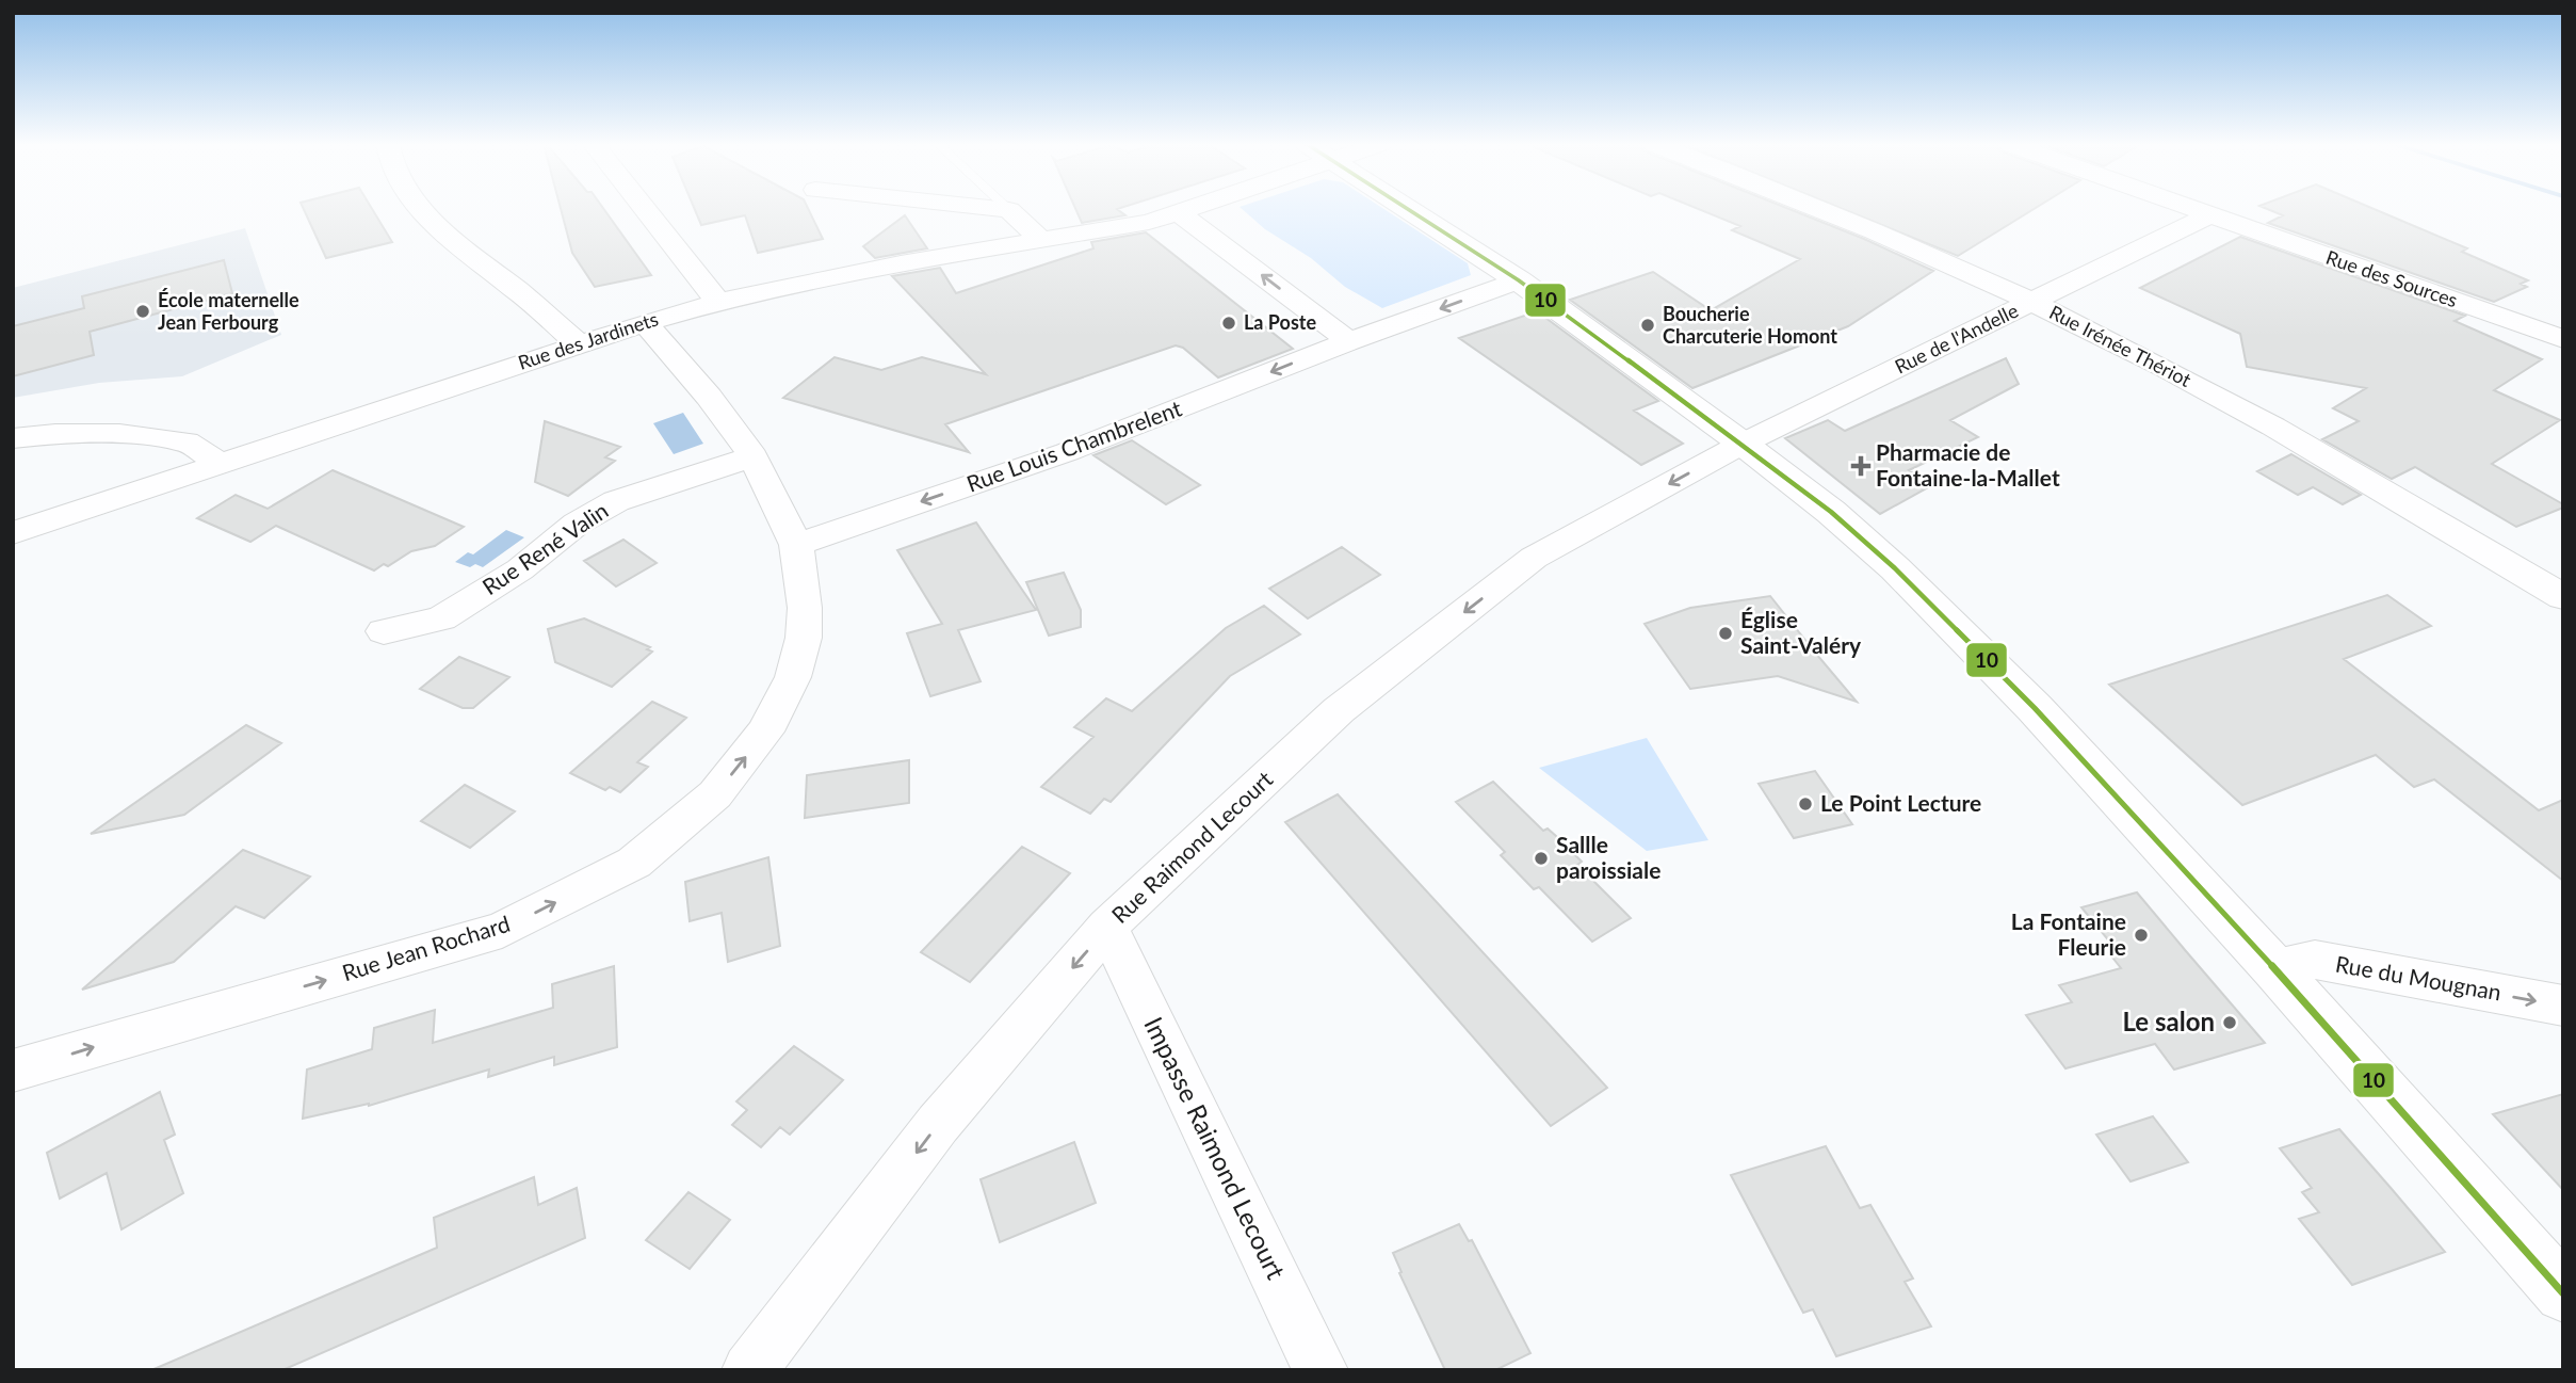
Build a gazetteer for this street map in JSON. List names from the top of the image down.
{
  "streets": {
    "street": [
      "Rue des Sources",
      "Rue de l'Andelle",
      "Rue des Jardinets",
      "Rue Irénée Thériot",
      "Rue Louis Chambrelent",
      "Rue René Valin",
      "Rue Raimond Lecourt",
      "Rue Jean Rochard",
      "Rue du Mougnan",
      "Impasse Raimond Lecourt"
    ]
  },
  "crossings": [
    ["Rue des Sources", "Rue de l'Andelle"],
    ["Rue de l'Andelle", "Rue Irénée Thériot"],
    ["Rue de l'Andelle", "Rue Raimond Lecourt"],
    ["Rue des Jardinets", "Rue Jean Rochard"],
    ["Rue Louis Chambrelent", "Rue Jean Rochard"],
    ["Rue René Valin", "Rue Jean Rochard"],
    ["Rue Raimond Lecourt", "Impasse Raimond Lecourt"]
  ],
  "one_way": [
    "Rue Louis Chambrelent",
    "Rue Raimond Lecourt",
    "Rue Jean Rochard",
    "Rue du Mougnan"
  ],
  "places": {
    "other": [
      "École maternelle Jean Ferbourg",
      "La Poste",
      "Boucherie Charcuterie Homont",
      "Église Saint-Valéry",
      "Le Point Lecture",
      "Sallle paroissiale",
      "La Fontaine Fleurie",
      "Le salon"
    ],
    "health": ["Pharmacie de Fontaine-la-Mallet"]
  },
  "lines": ["transit line 10"]
}
